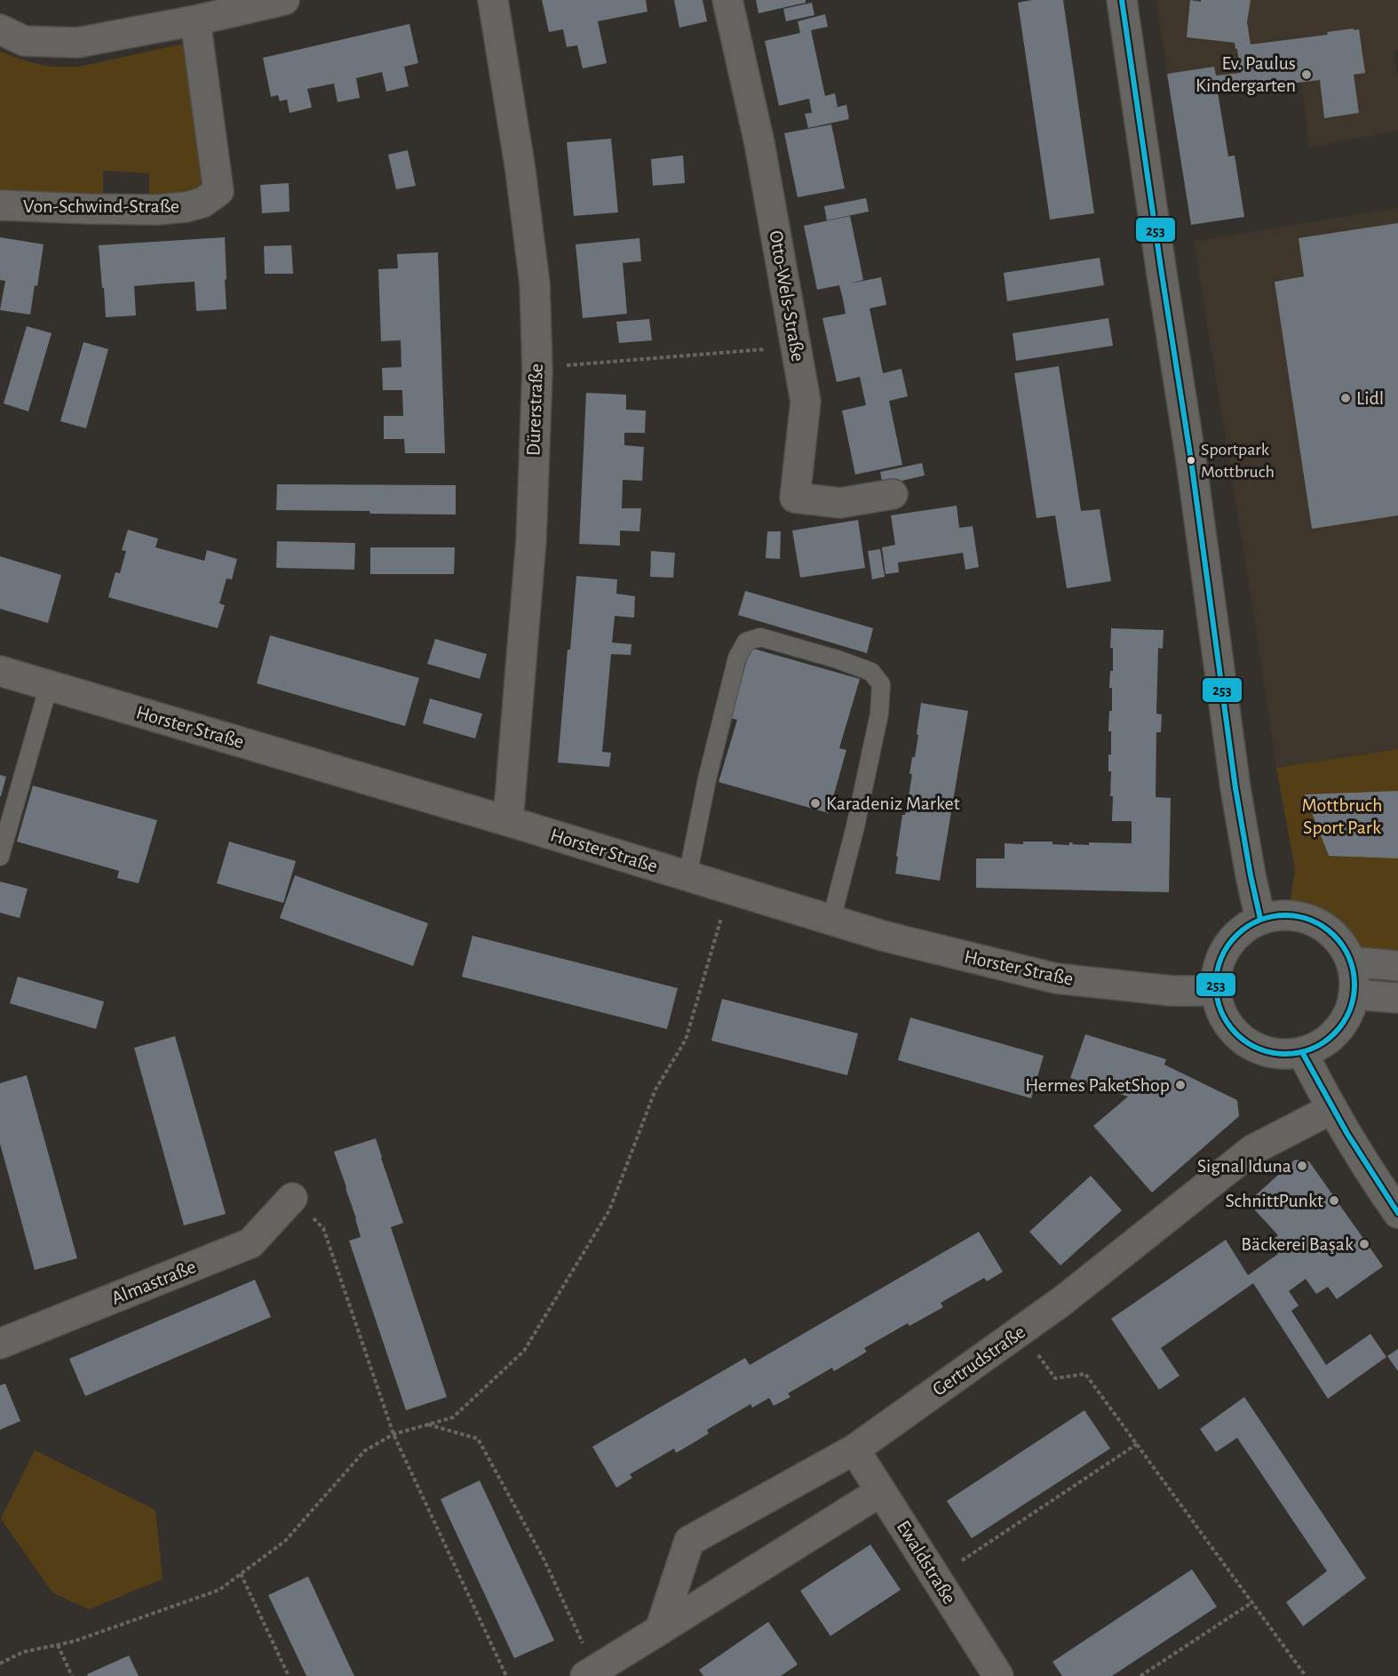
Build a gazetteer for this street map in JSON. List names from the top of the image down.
{
  "streets": {
    "street": [
      "Von-Schwind-Straße",
      "Otto-Wels-Straße",
      "Dürerstraße",
      "Horster Straße",
      "Almastraße",
      "Gertrudstraße",
      "Ewaldstraße"
    ]
  },
  "crossings": [
    ["Dürerstraße", "Horster Straße"],
    ["Gertrudstraße", "Ewaldstraße"]
  ],
  "parks": ["Mottbruch Sport Park"],
  "places": [
    "Ev. Paulus Kindergarten",
    "Lidl",
    "Sportpark Mottbruch",
    "Karadeniz Market",
    "Hermes PaketShop",
    "Signal Iduna",
    "SchnittPunkt",
    "Bäckerei Başak"
  ],
  "lines": ["transit line 253"]
}
